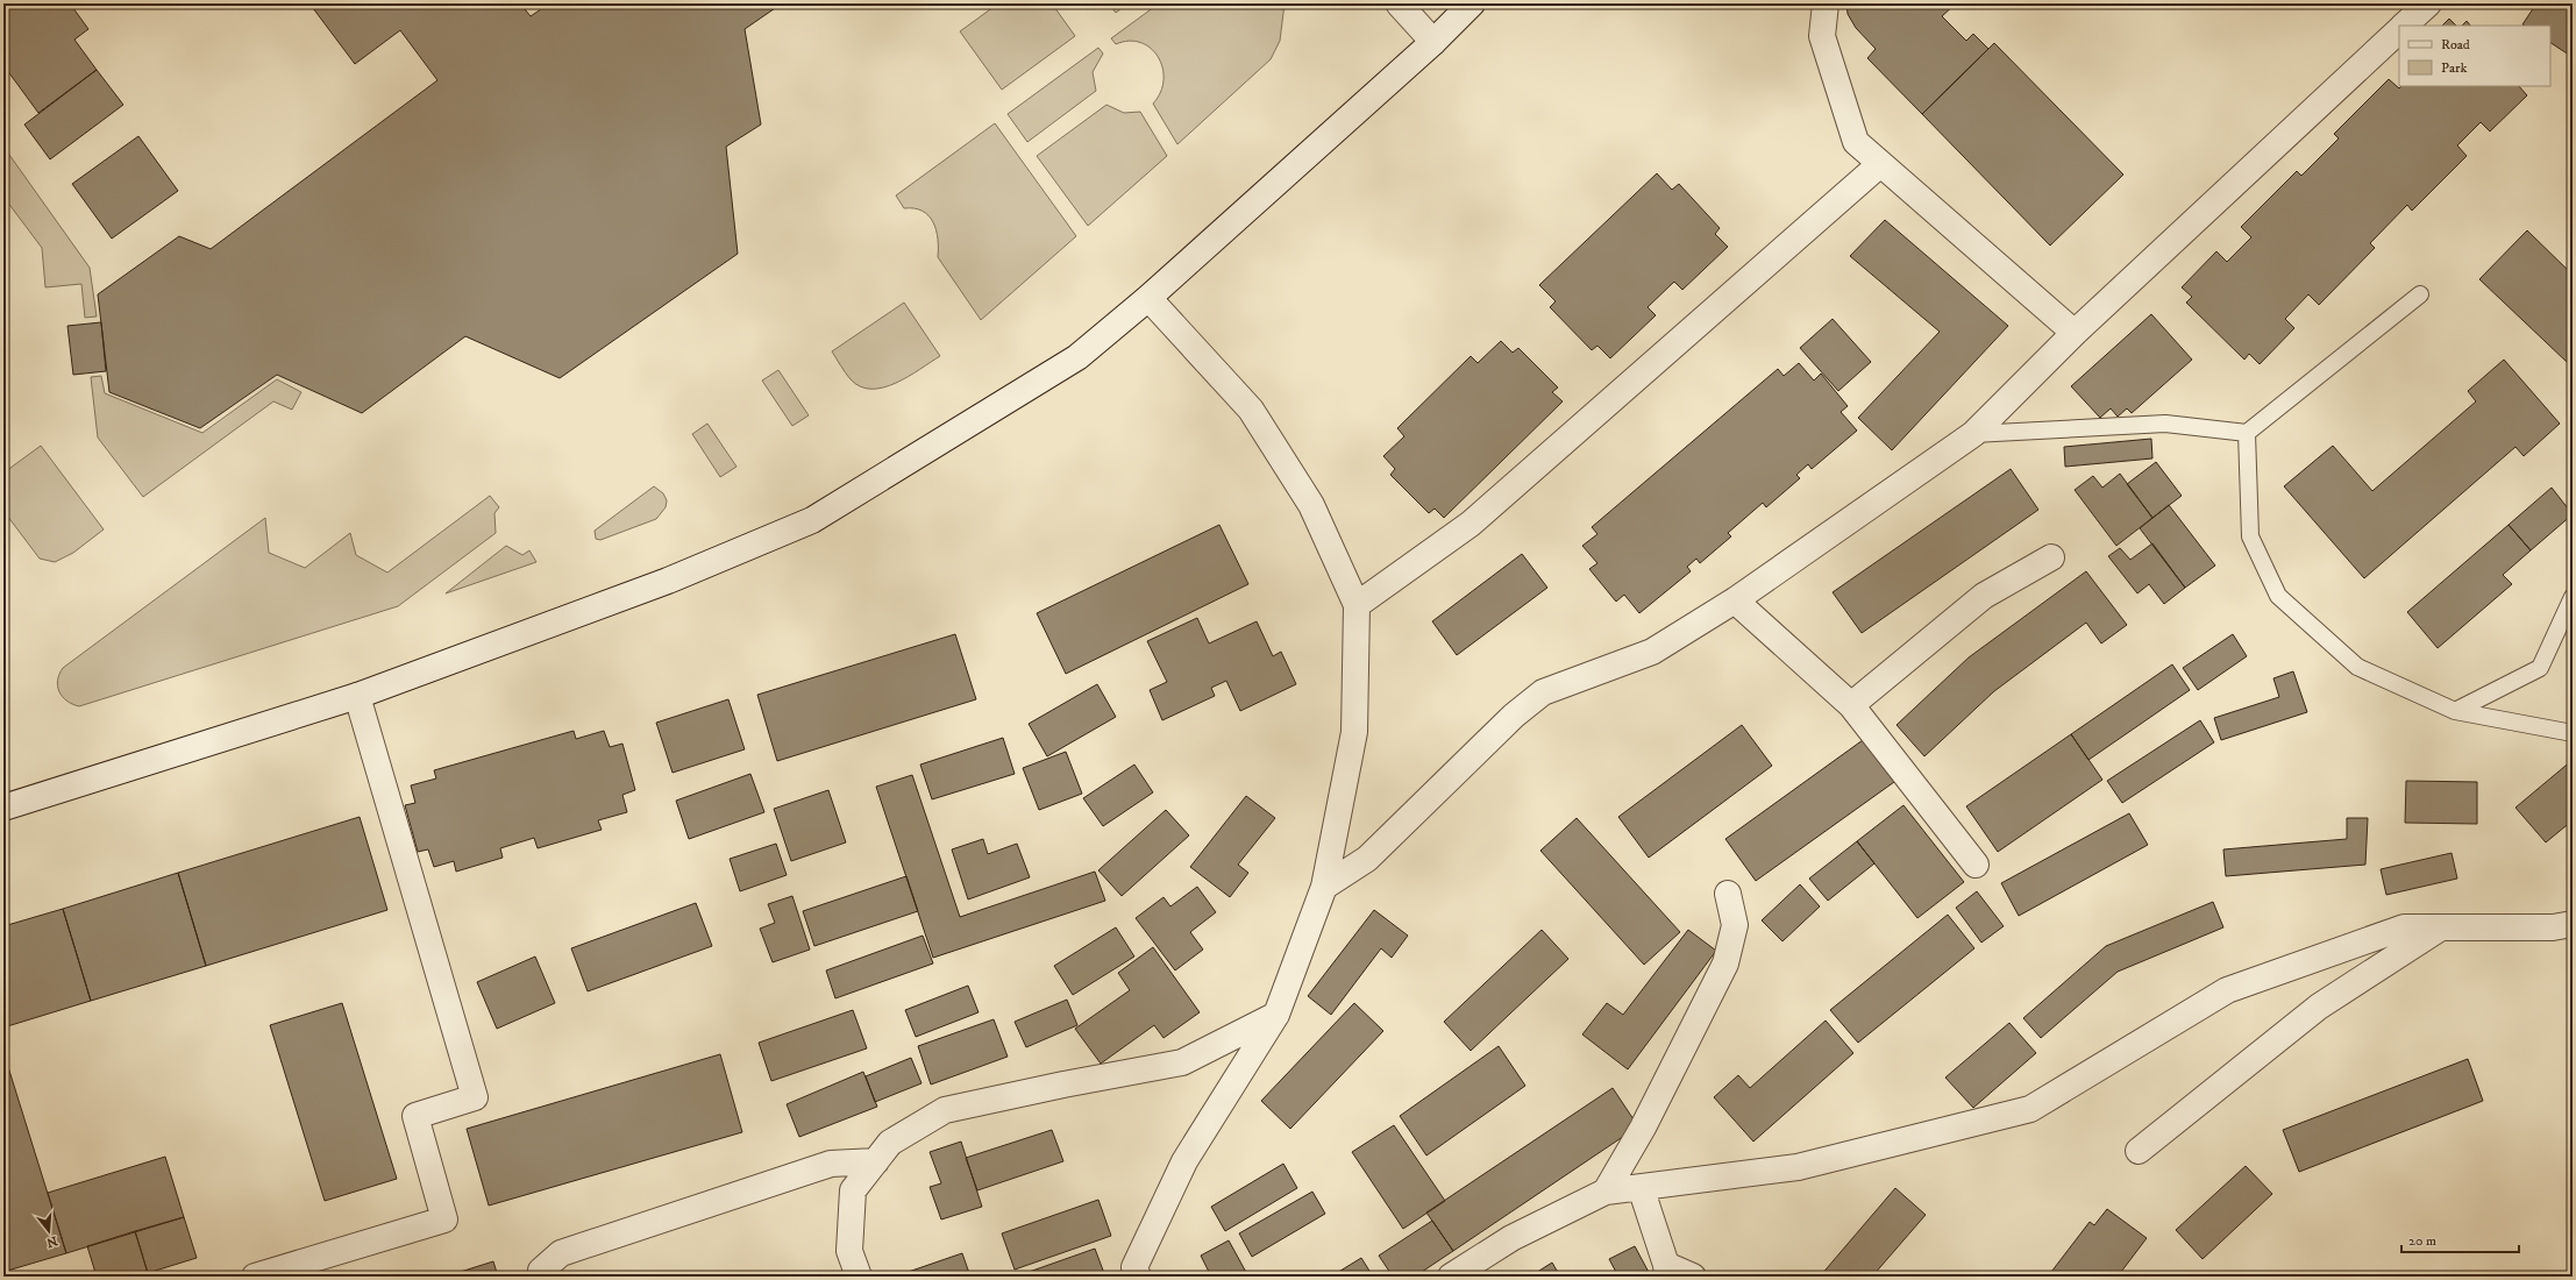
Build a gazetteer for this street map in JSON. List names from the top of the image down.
{
  "legend": ["Road", "Park"],
  "scale_bar": "20 m",
  "north": "bottom"
}
